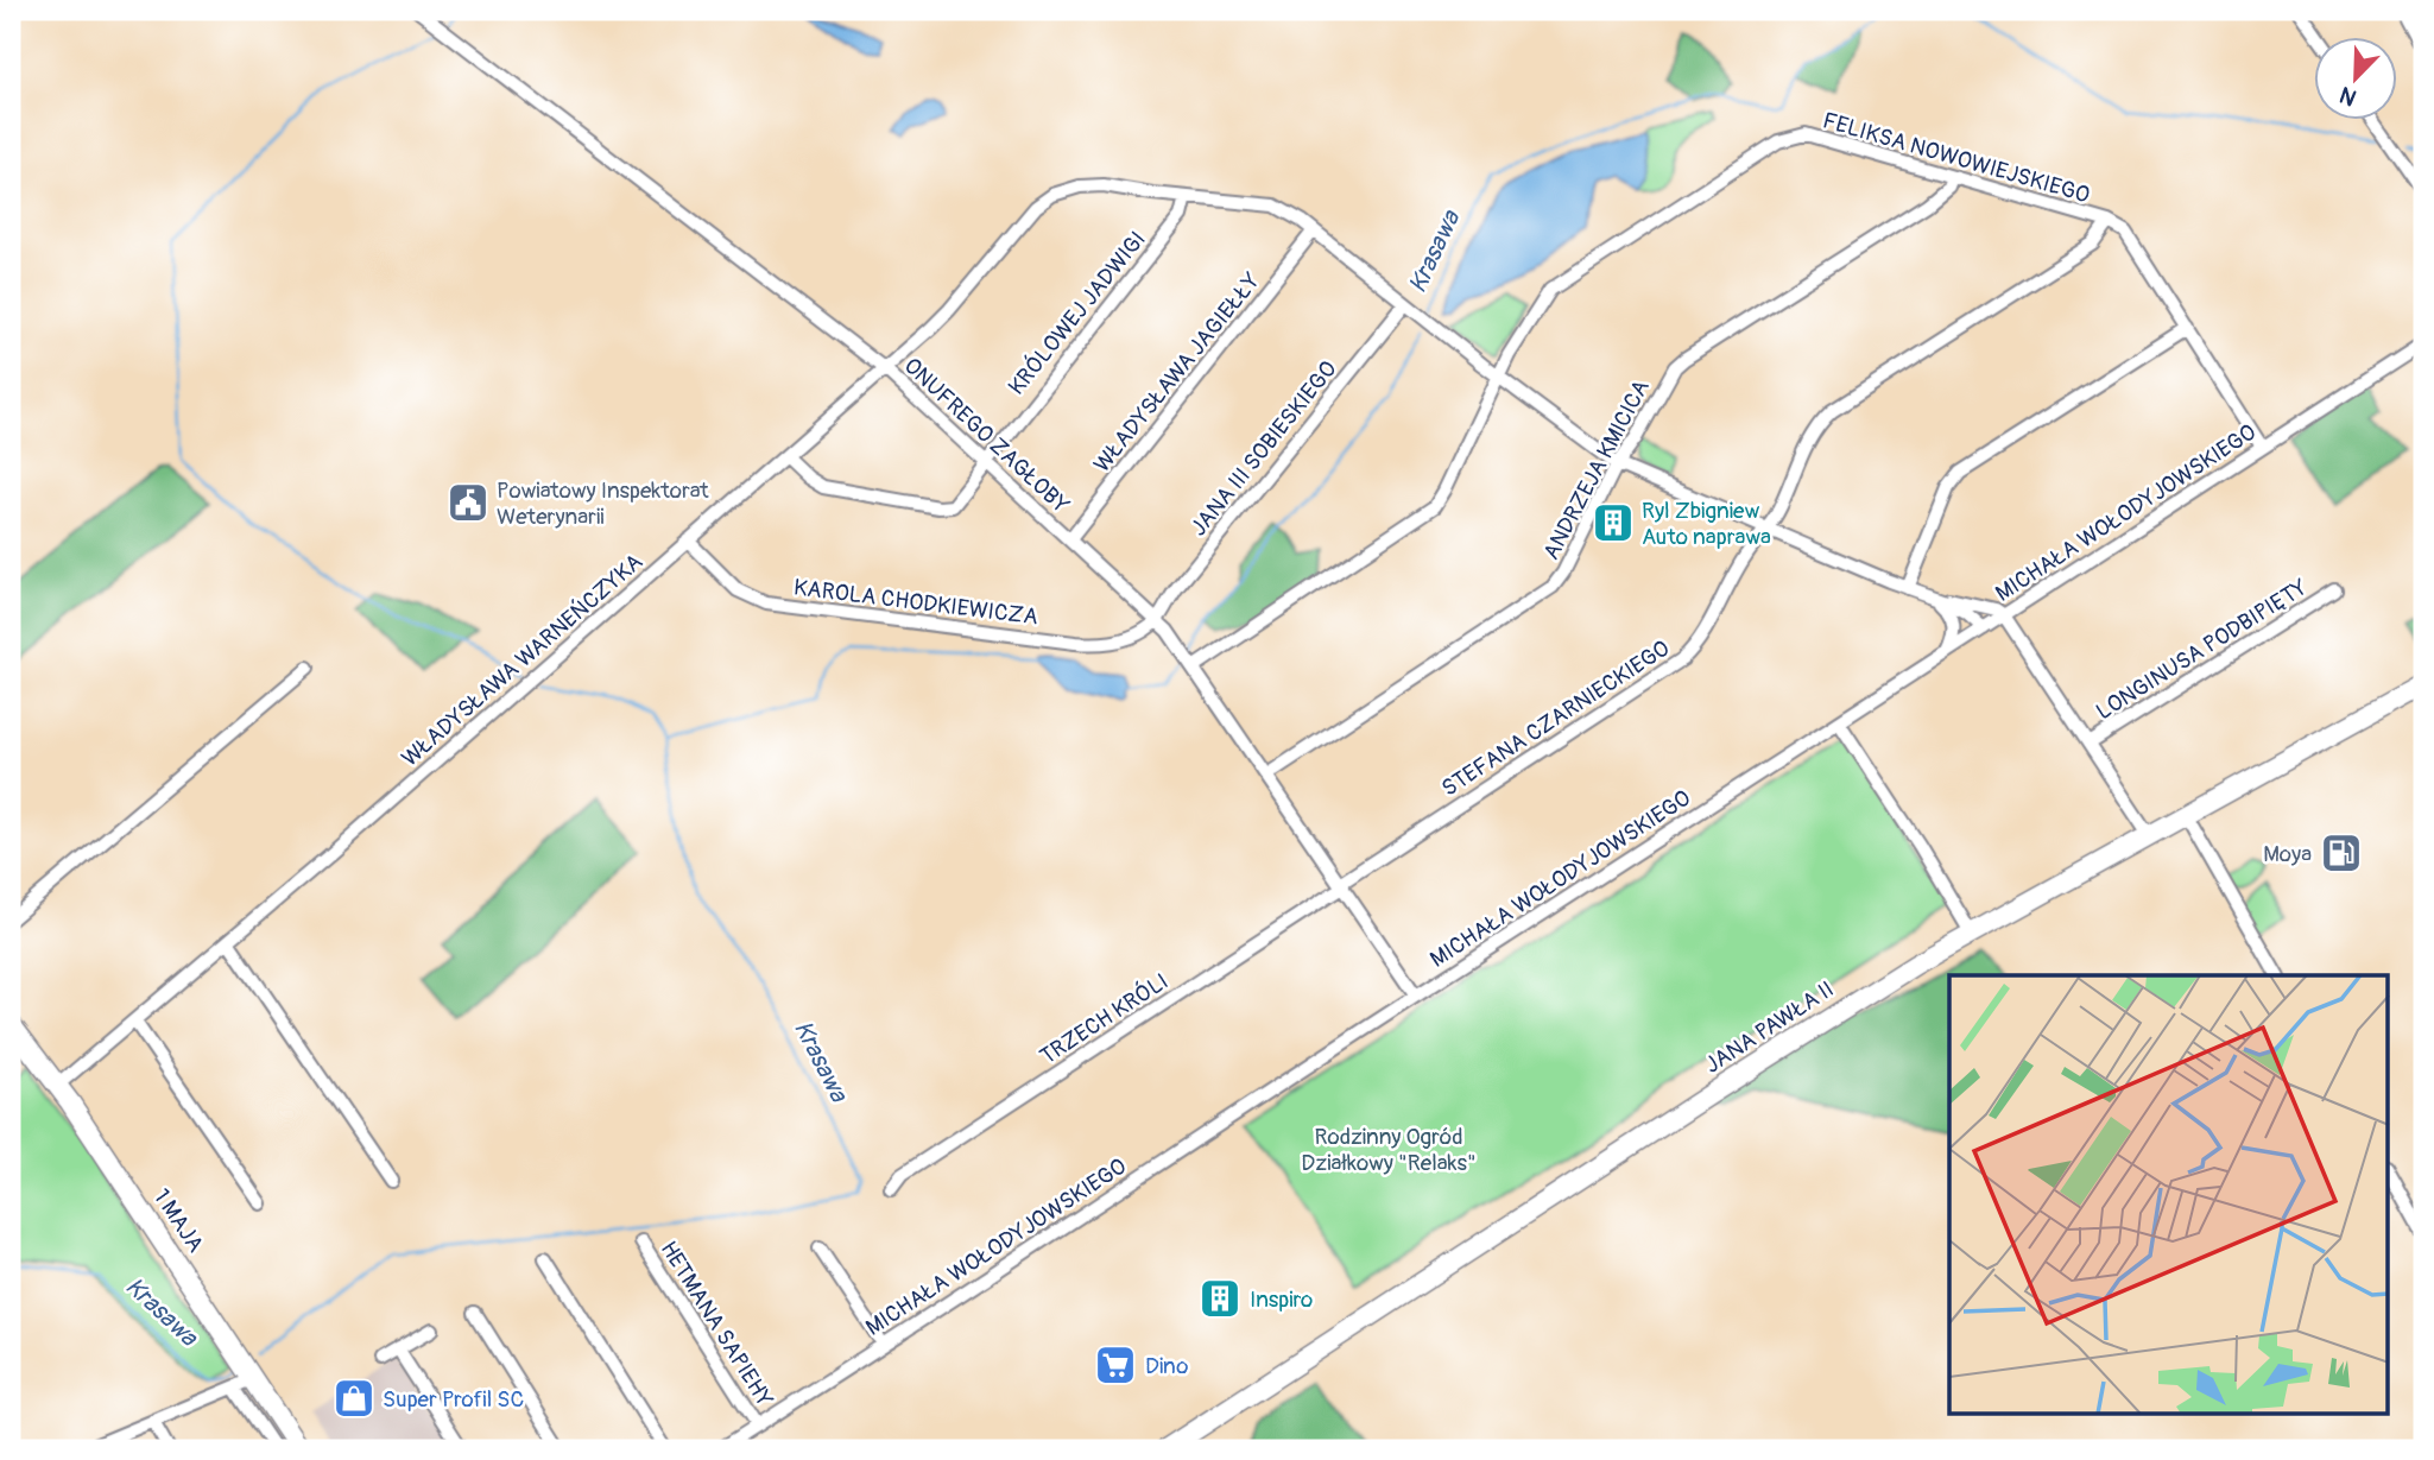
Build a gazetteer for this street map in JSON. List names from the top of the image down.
{
  "streets": {
    "main road": ["JANA PAWŁA II", "1 MAJA"],
    "street": [
      "FELIKSA NOWOWIEJSKIEGO",
      "KRÓLOWEJ JADWIGI",
      "WŁADYSŁAWA JAGIEŁŁY",
      "ONUFREGO ZAGŁOBY",
      "JANA III SOBIESKIEGO",
      "ANDRZEJA KMICICA",
      "MICHAŁA WOŁODYJOWSKIEGO",
      "KAROLA CHODKIEWICZA",
      "LONGINUSA PODBIPIĘTY",
      "WŁADYSŁAWA WARNEŃCZYKA",
      "STEFANA CZARNIECKIEGO",
      "TRZECH KRÓLI",
      "HETMANA SAPIEHY"
    ]
  },
  "crossings": [
    ["FELIKSA NOWOWIEJSKIEGO", "ONUFREGO ZAGŁOBY"],
    ["FELIKSA NOWOWIEJSKIEGO", "ANDRZEJA KMICICA"],
    ["FELIKSA NOWOWIEJSKIEGO", "MICHAŁA WOŁODYJOWSKIEGO"],
    ["FELIKSA NOWOWIEJSKIEGO", "WŁADYSŁAWA WARNEŃCZYKA"],
    ["FELIKSA NOWOWIEJSKIEGO", "STEFANA CZARNIECKIEGO"],
    ["KRÓLOWEJ JADWIGI", "ONUFREGO ZAGŁOBY"],
    ["KRÓLOWEJ JADWIGI", "WŁADYSŁAWA WARNEŃCZYKA"],
    ["WŁADYSŁAWA JAGIEŁŁY", "ONUFREGO ZAGŁOBY"],
    ["WŁADYSŁAWA JAGIEŁŁY", "WŁADYSŁAWA WARNEŃCZYKA"],
    ["ONUFREGO ZAGŁOBY", "JANA III SOBIESKIEGO"],
    ["ONUFREGO ZAGŁOBY", "ANDRZEJA KMICICA"],
    ["ONUFREGO ZAGŁOBY", "MICHAŁA WOŁODYJOWSKIEGO"],
    ["ONUFREGO ZAGŁOBY", "KAROLA CHODKIEWICZA"],
    ["ONUFREGO ZAGŁOBY", "WŁADYSŁAWA WARNEŃCZYKA"],
    ["ONUFREGO ZAGŁOBY", "STEFANA CZARNIECKIEGO"],
    ["ONUFREGO ZAGŁOBY", "TRZECH KRÓLI"],
    ["JANA III SOBIESKIEGO", "KAROLA CHODKIEWICZA"],
    ["JANA III SOBIESKIEGO", "WŁADYSŁAWA WARNEŃCZYKA"],
    ["ANDRZEJA KMICICA", "WŁADYSŁAWA WARNEŃCZYKA"],
    ["MICHAŁA WOŁODYJOWSKIEGO", "HETMANA SAPIEHY"],
    ["KAROLA CHODKIEWICZA", "WŁADYSŁAWA WARNEŃCZYKA"],
    ["WŁADYSŁAWA WARNEŃCZYKA", "STEFANA CZARNIECKIEGO"],
    ["WŁADYSŁAWA WARNEŃCZYKA", "1 MAJA"],
    ["STEFANA CZARNIECKIEGO", "TRZECH KRÓLI"]
  ],
  "water": ["Krasawa"],
  "parks": ["Rodzinny Ogród Działkowy \"Relaks\""],
  "places": {
    "public building": ["Powiatowy Inspektorat Weterynarii"],
    "building": ["Ryl Zbigniew Auto naprawa", "Inspiro"],
    "fuel station": ["Moya"],
    "supermarket": ["Dino"],
    "shop": ["Super Profil SC"]
  },
  "north": "bottom left"
}
